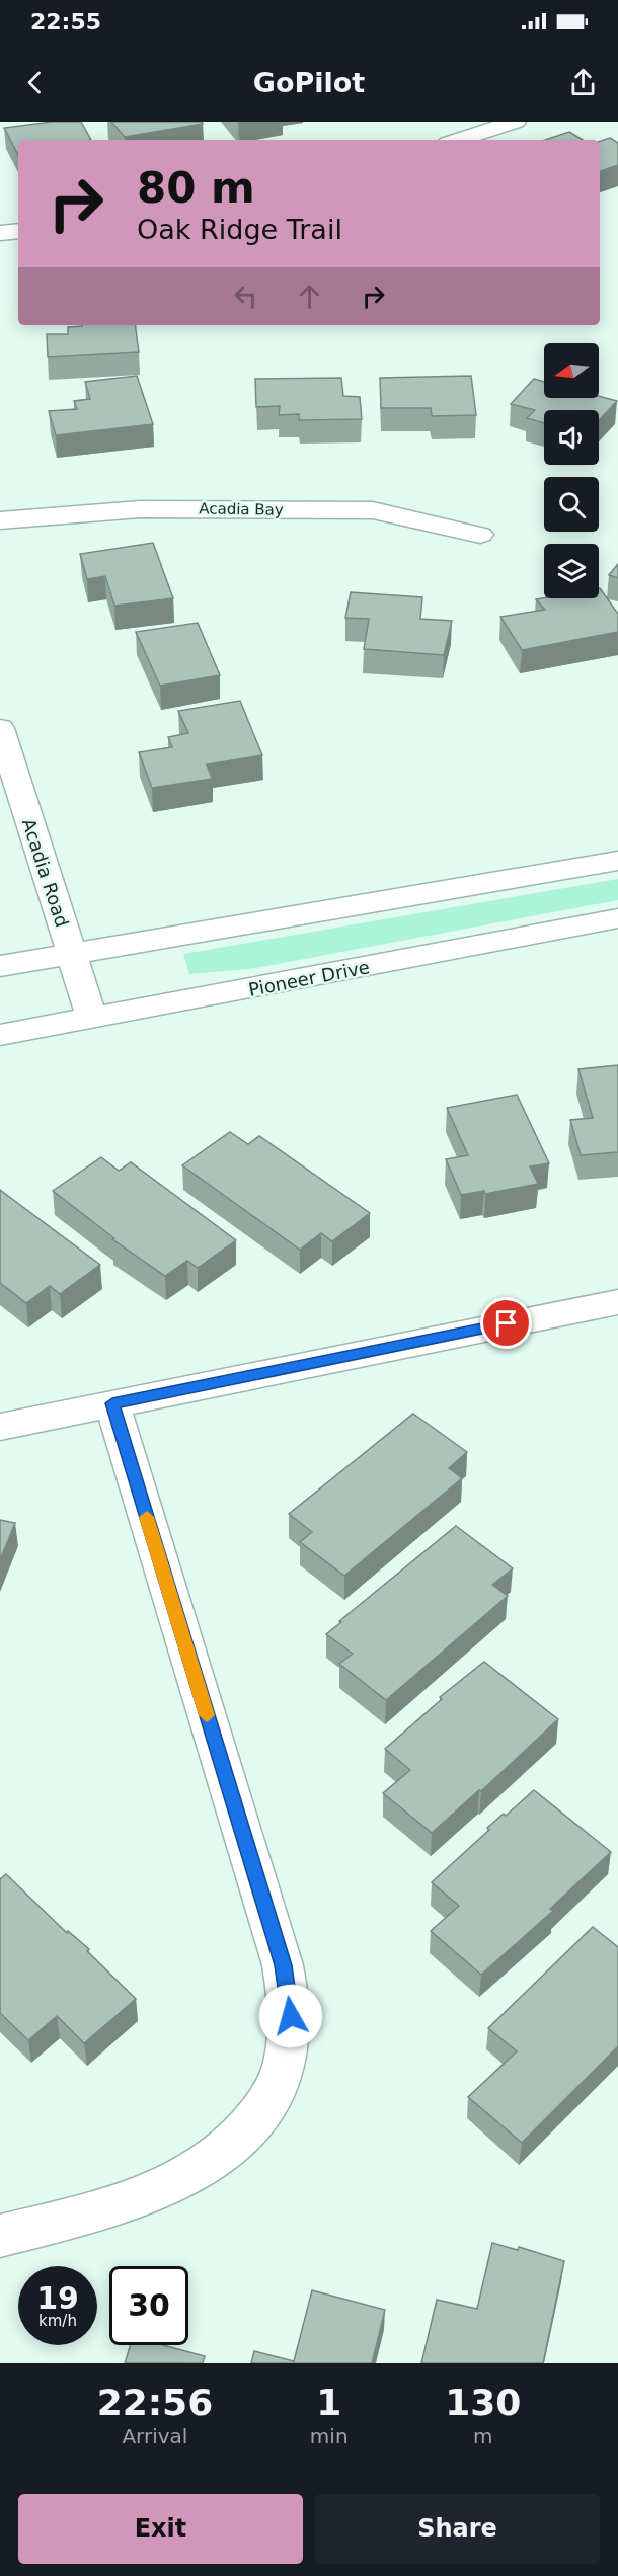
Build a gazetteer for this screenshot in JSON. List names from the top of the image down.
{
  "streets": {
    "street": ["Acadia Bay", "Acadia Road", "Pioneer Drive"]
  },
  "crossings": [
    ["Acadia Road", "Pioneer Drive"]
  ],
  "north": "left",
  "page": {
    "status": "22:55",
    "header": "GoPilot",
    "turn": ["80 m", "Oak Ridge Trail"],
    "speed": "19 km/h",
    "limit": "30",
    "eta": [
      "22:56",
      "Arrival",
      "1",
      "min",
      "130",
      "m"
    ],
    "buttons": ["Exit", "Share"]
  }
}
